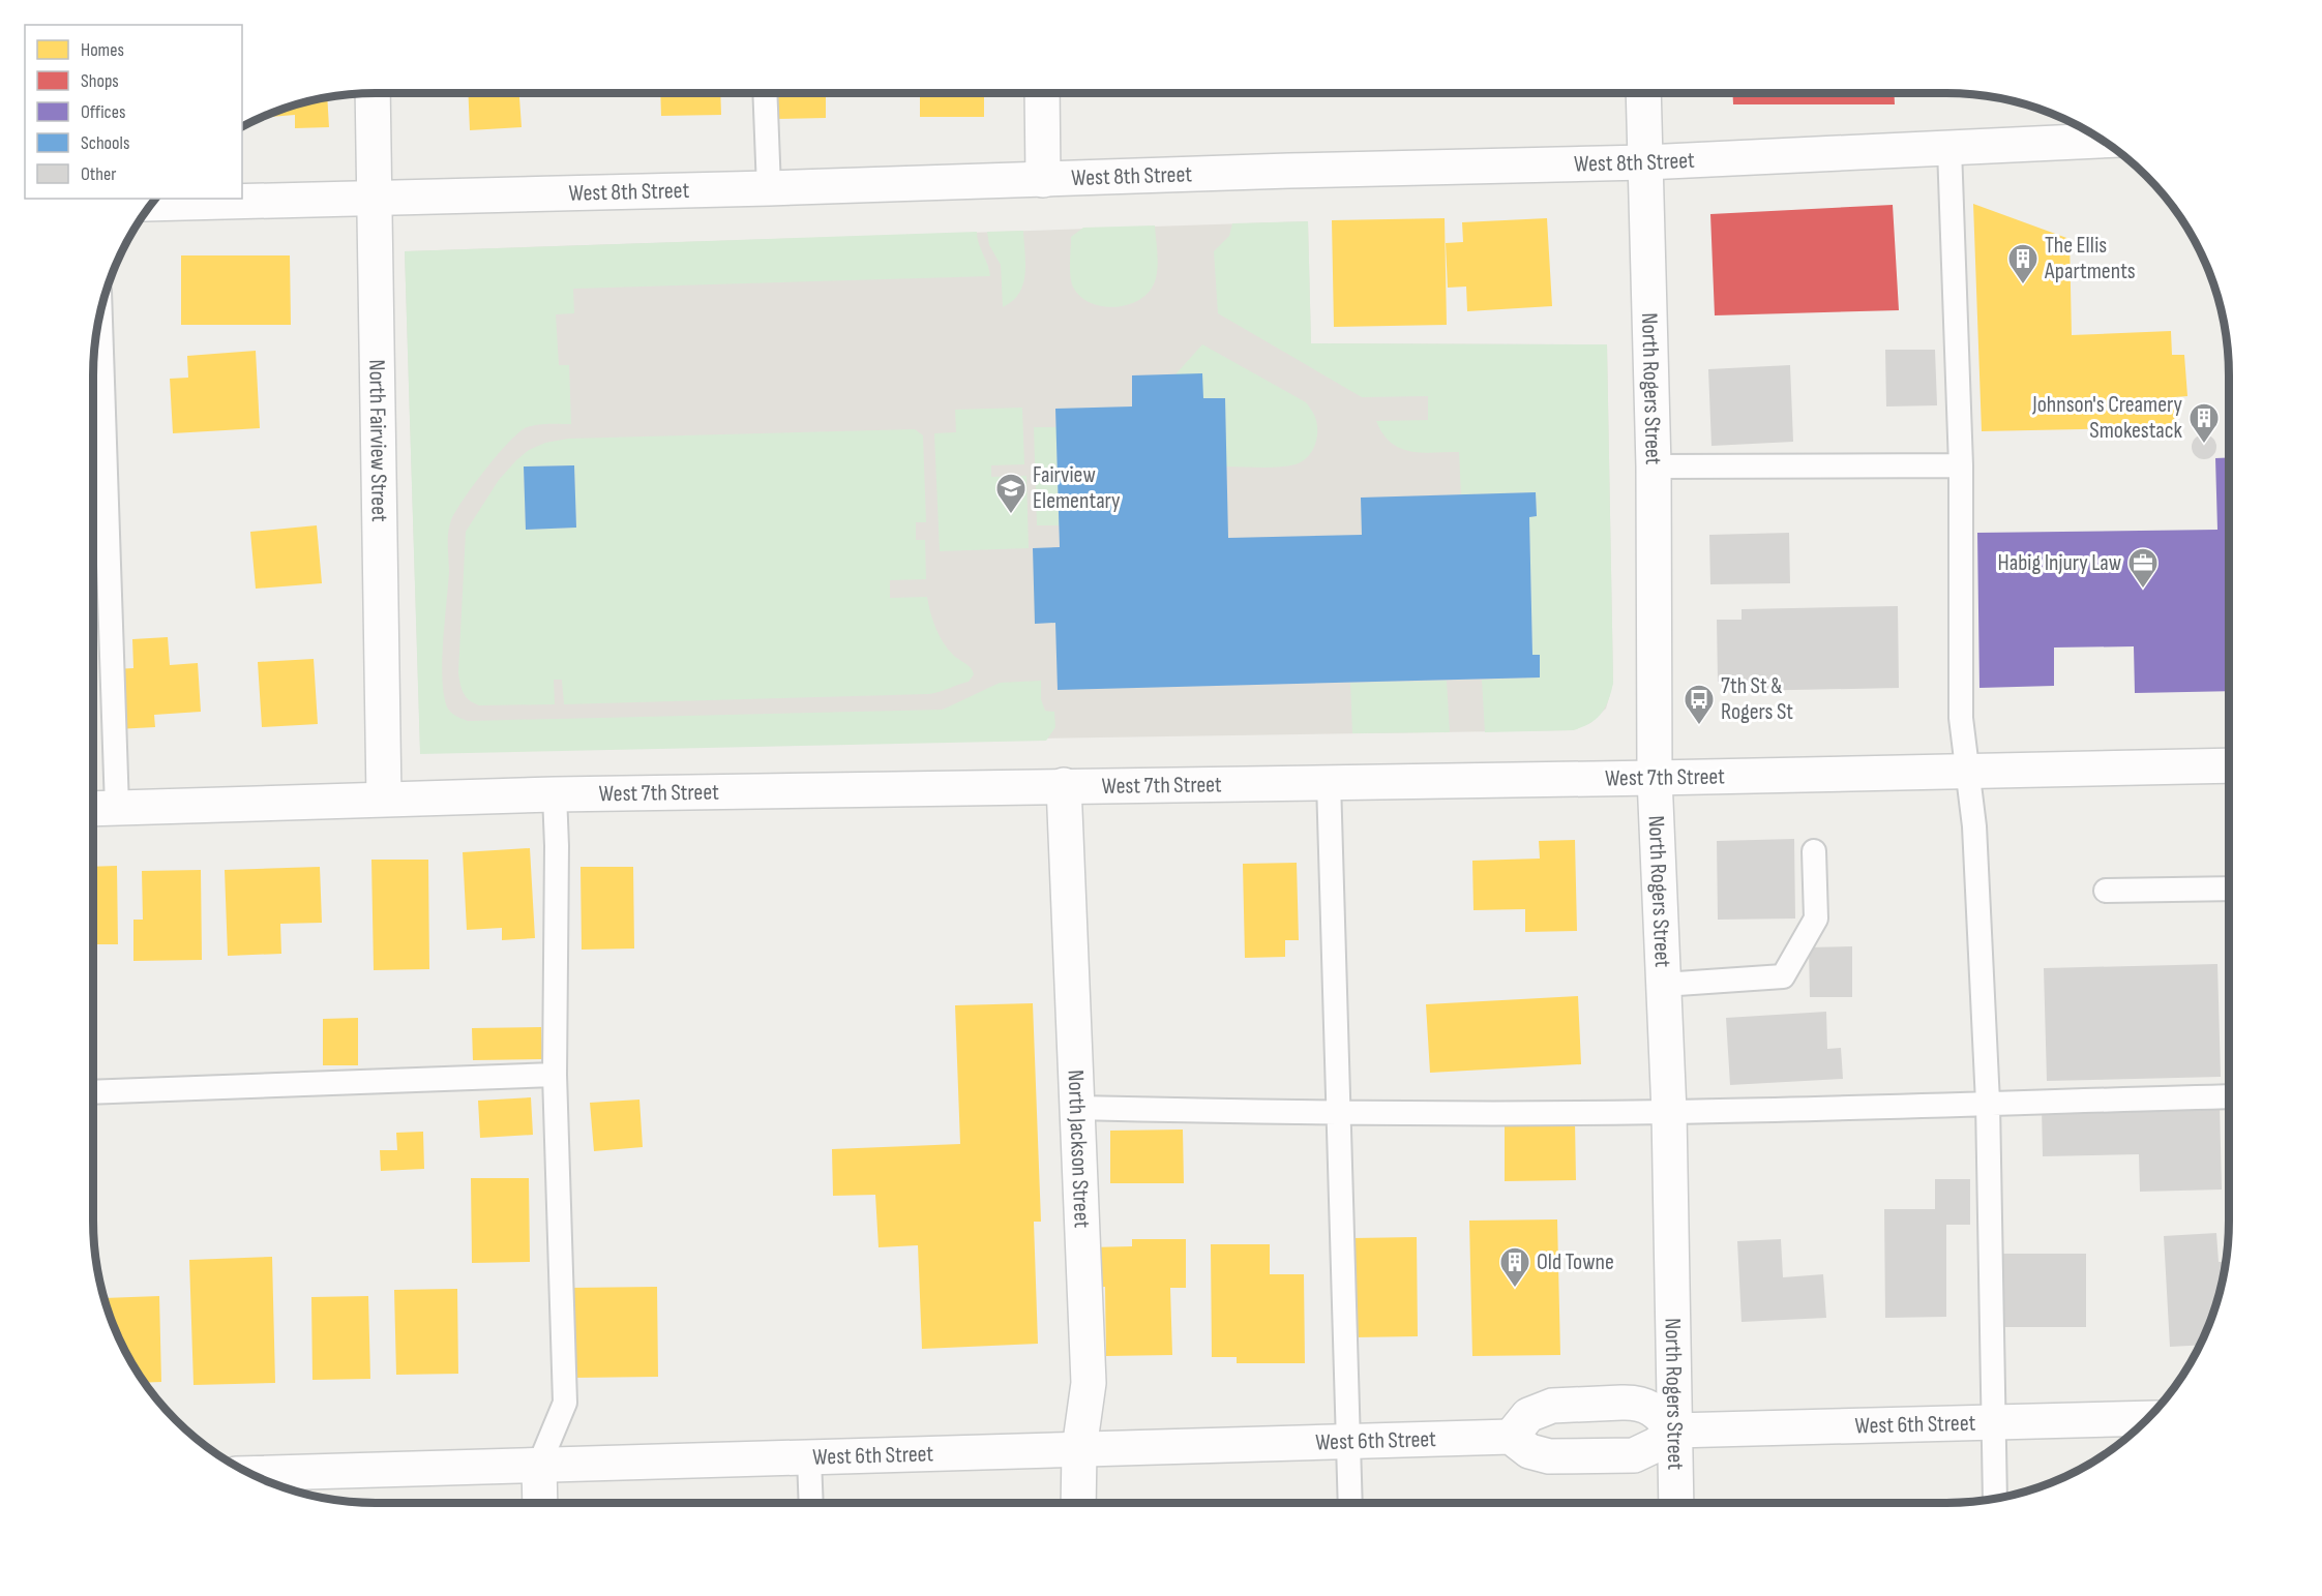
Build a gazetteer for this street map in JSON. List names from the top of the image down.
{
  "streets": {
    "street": [
      "West 8th Street",
      "North Rogers Street",
      "North Fairview Street",
      "West 7th Street",
      "North Jackson Street",
      "West 6th Street"
    ]
  },
  "crossings": [
    ["West 8th Street", "North Rogers Street"],
    ["West 8th Street", "North Fairview Street"],
    ["North Rogers Street", "West 7th Street"],
    ["North Rogers Street", "West 6th Street"],
    ["North Fairview Street", "West 7th Street"],
    ["West 7th Street", "North Jackson Street"],
    ["North Jackson Street", "West 6th Street"]
  ],
  "places": {
    "building": ["The Ellis Apartments", "Johnson's Creamery Smokestack", "Old Towne"],
    "school or university": ["Fairview Elementary"],
    "office": ["Habig Injury Law"],
    "bus stop": ["7th St & Rogers St"]
  },
  "legend": [
    "Homes",
    "Shops",
    "Offices",
    "Schools",
    "Other"
  ]
}
